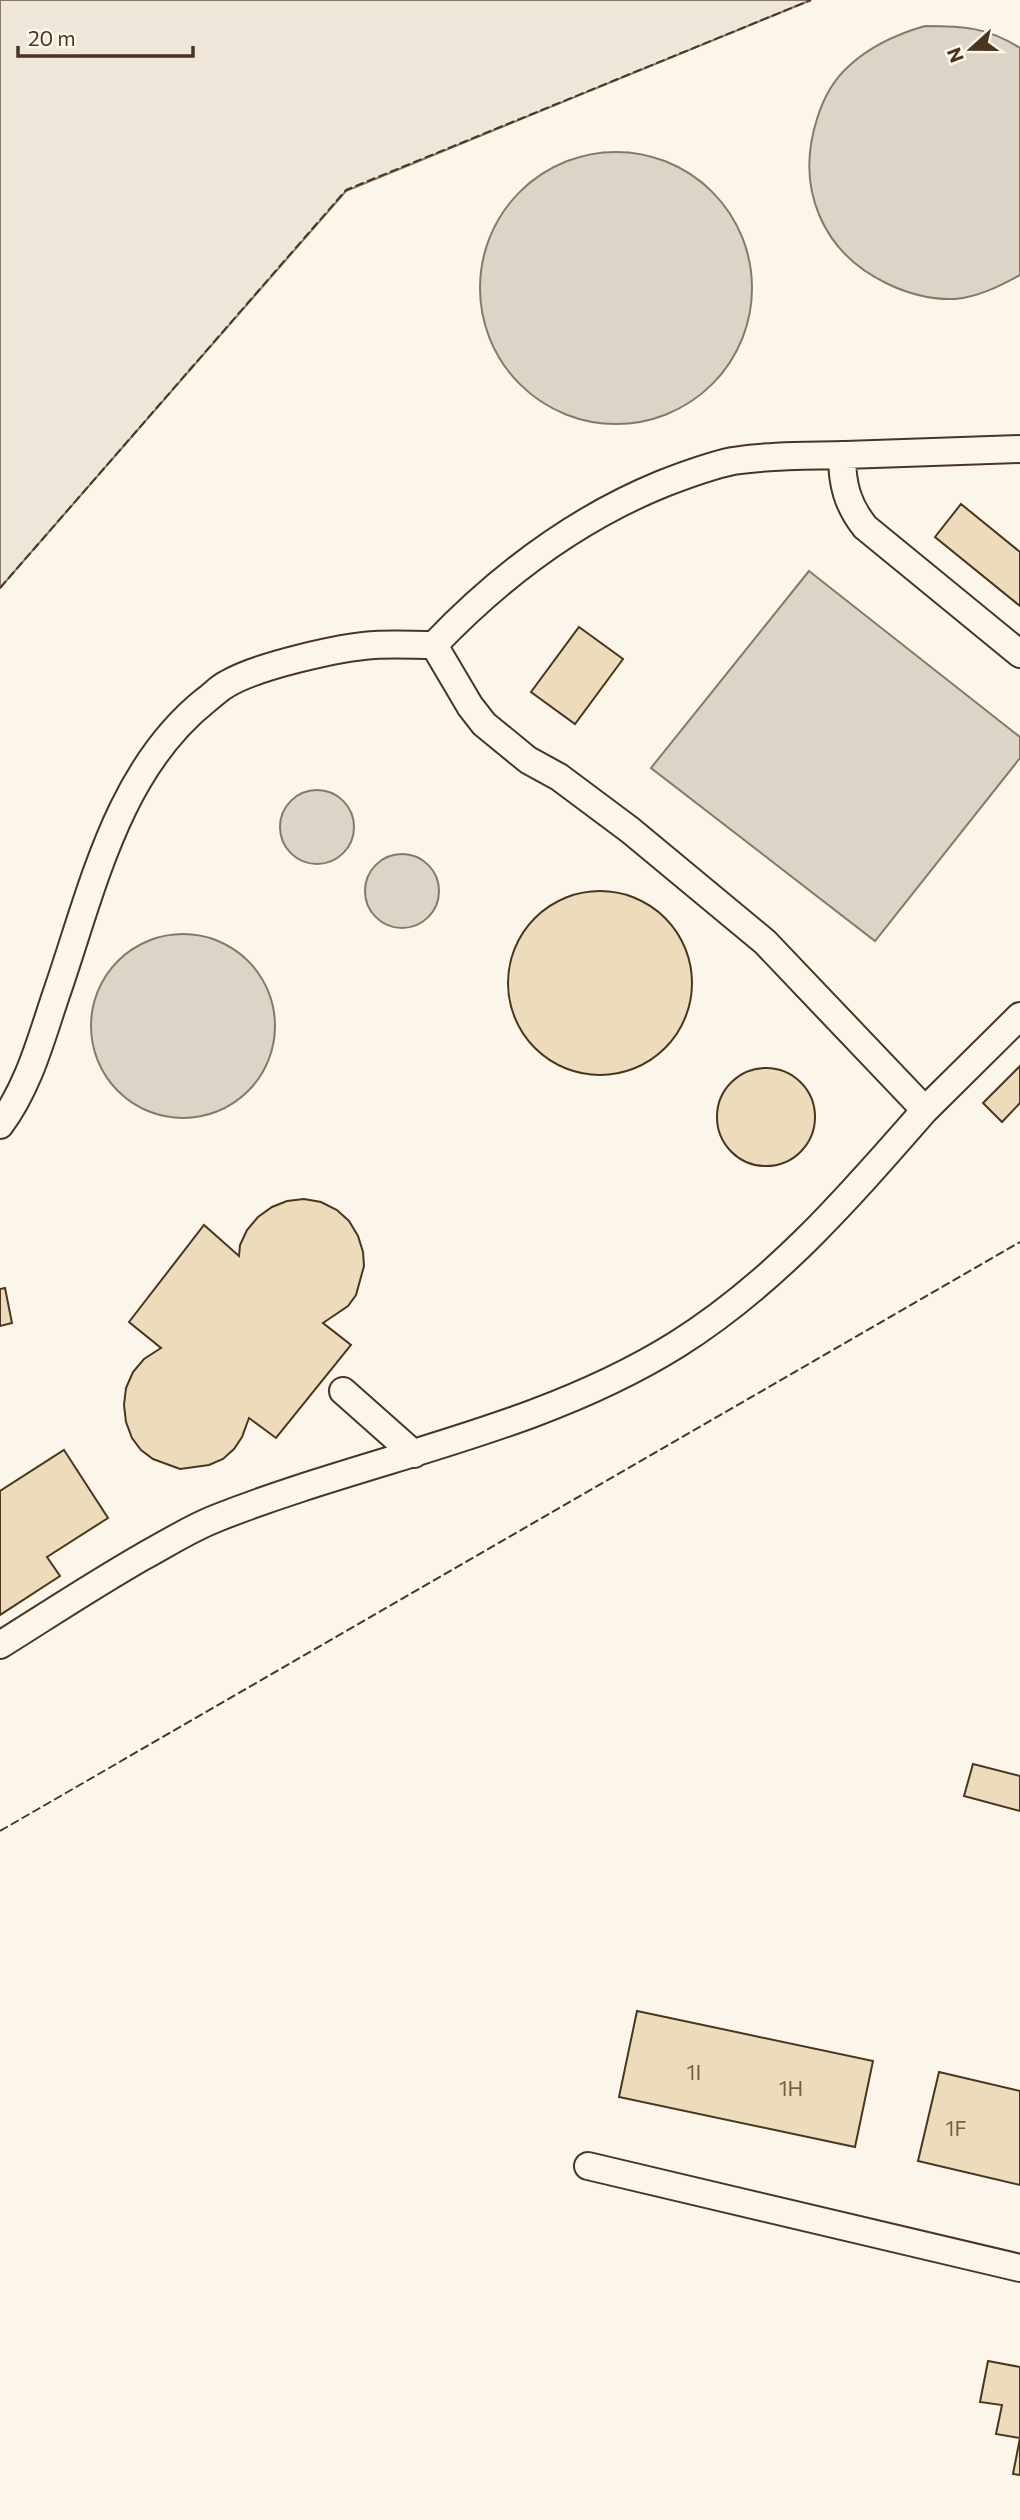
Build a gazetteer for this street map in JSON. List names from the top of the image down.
{
  "house_numbers": ["1I", "1H", "1F"],
  "scale_bar": "20 m",
  "north": "left"
}
